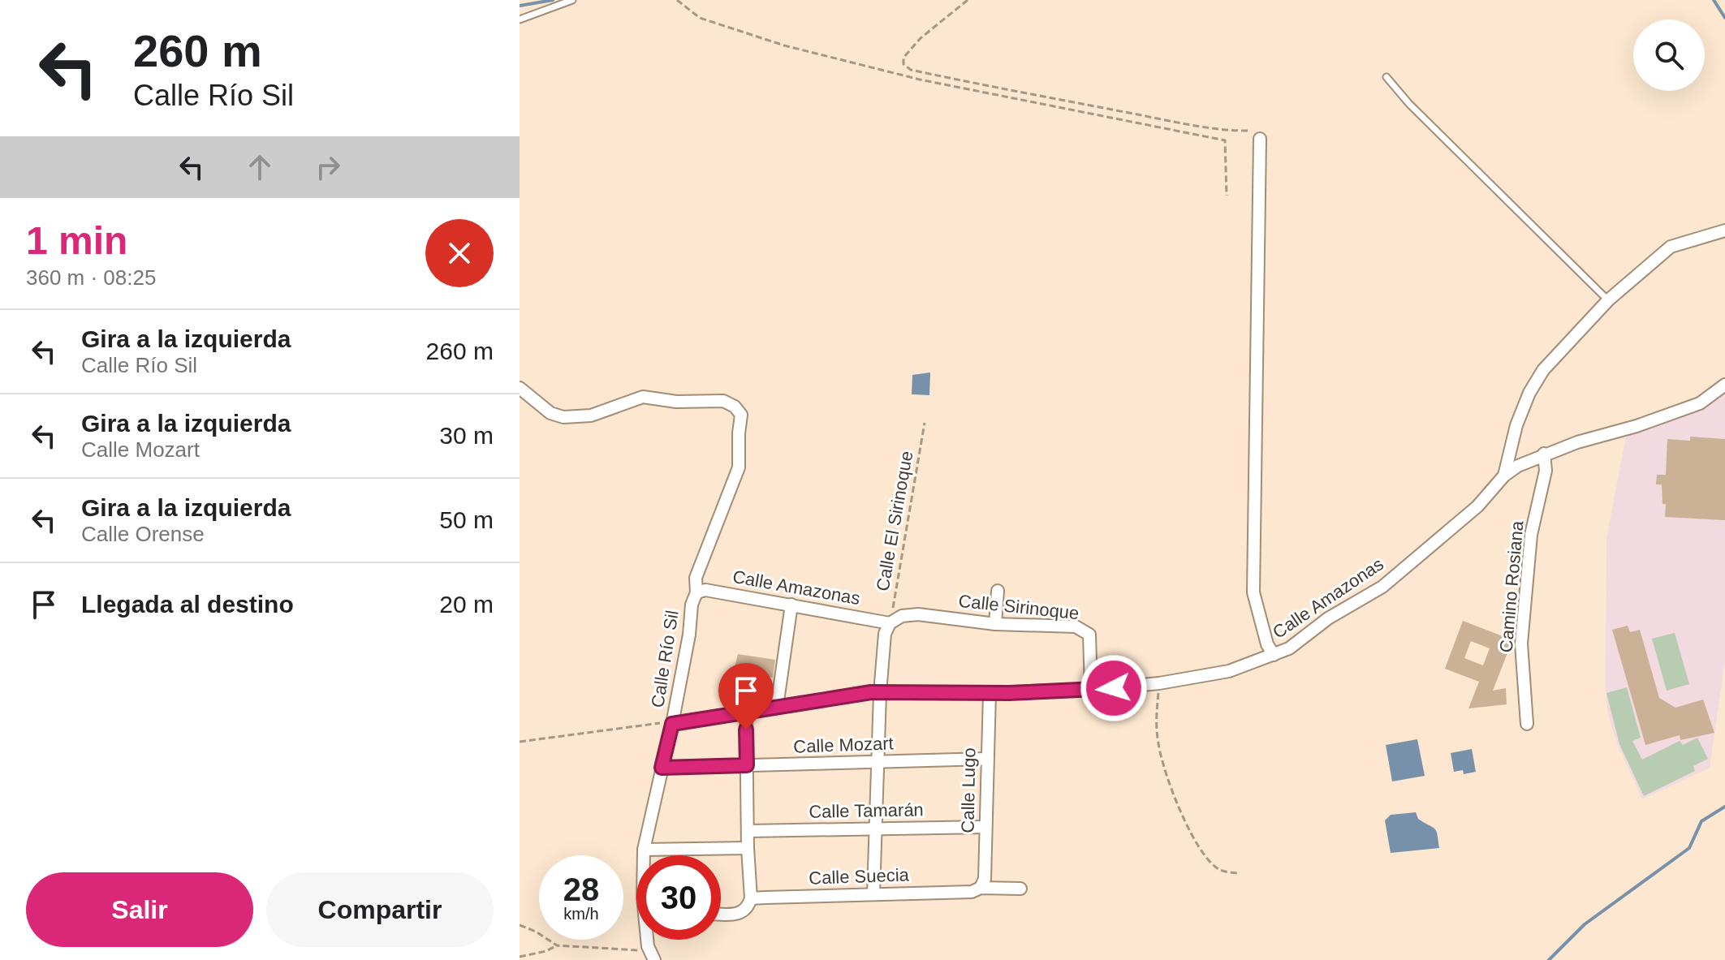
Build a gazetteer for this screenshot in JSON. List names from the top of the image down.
{
  "streets": {
    "street": [
      "Camino Rosiana",
      "Calle Amazonas",
      "Calle Sirinoque",
      "Calle Río Sil",
      "Calle Mozart",
      "Calle Lugo",
      "Calle Tamarán",
      "Calle Suecia"
    ],
    "path": ["Calle El Sirinoque"]
  },
  "crossings": [
    ["Calle El Sirinoque", "Calle Amazonas"],
    ["Calle El Sirinoque", "Calle Sirinoque"],
    ["Calle Amazonas", "Calle Sirinoque"],
    ["Calle Amazonas", "Calle Río Sil"],
    ["Calle Amazonas", "Calle Lugo"],
    ["Calle Río Sil", "Calle Mozart"],
    ["Calle Mozart", "Calle Lugo"],
    ["Calle Lugo", "Calle Tamarán"],
    ["Calle Lugo", "Calle Suecia"]
  ],
  "page": {
    "turn": ["260 m", "Calle Río Sil"],
    "heading": ["1 min", "360 m · 08:25"],
    "list": [
      {
        "name": "Gira a la izquierda",
        "note": "Calle Río Sil",
        "value": "260 m"
      },
      {
        "name": "Gira a la izquierda",
        "note": "Calle Mozart",
        "value": "30 m"
      },
      {
        "name": "Gira a la izquierda",
        "note": "Calle Orense",
        "value": "50 m"
      },
      {
        "name": "Llegada al destino",
        "value": "20 m"
      }
    ],
    "speed": "28 km/h",
    "limit": "30",
    "buttons": ["Salir", "Compartir"]
  }
}
